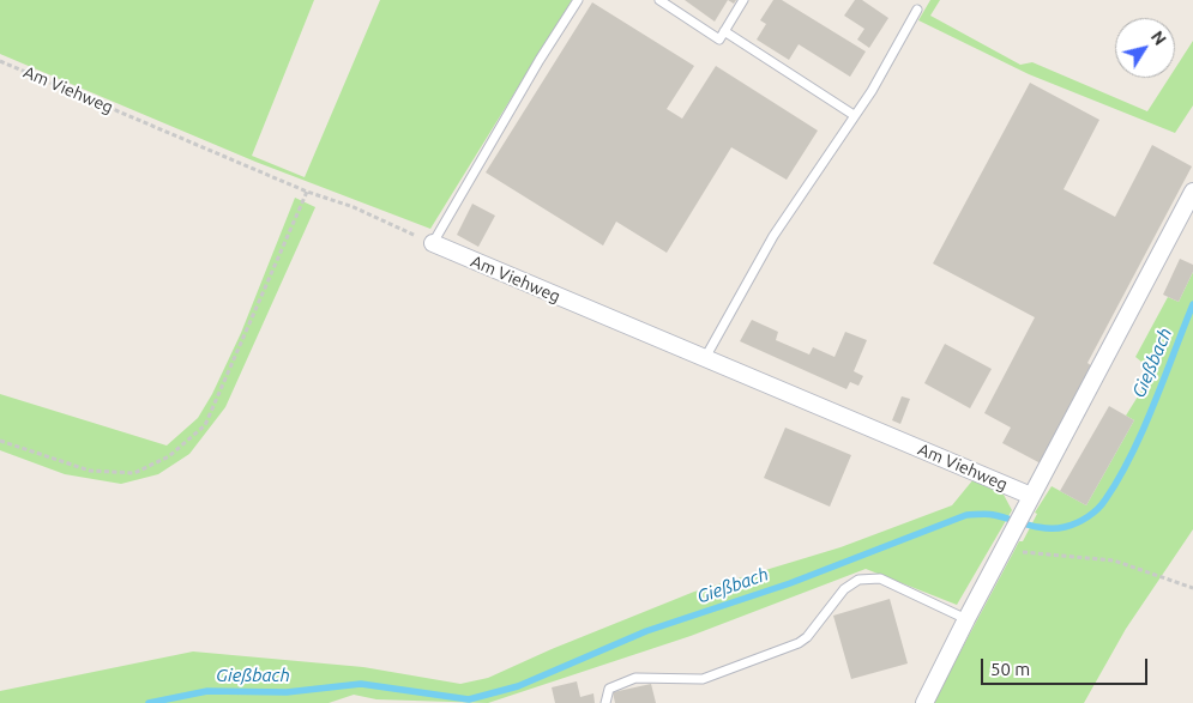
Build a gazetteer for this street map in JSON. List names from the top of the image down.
{
  "streets": {
    "street": ["Am Viehweg"]
  },
  "water": ["Gießbach"],
  "scale_bar": "50 m",
  "north": "top right"
}
